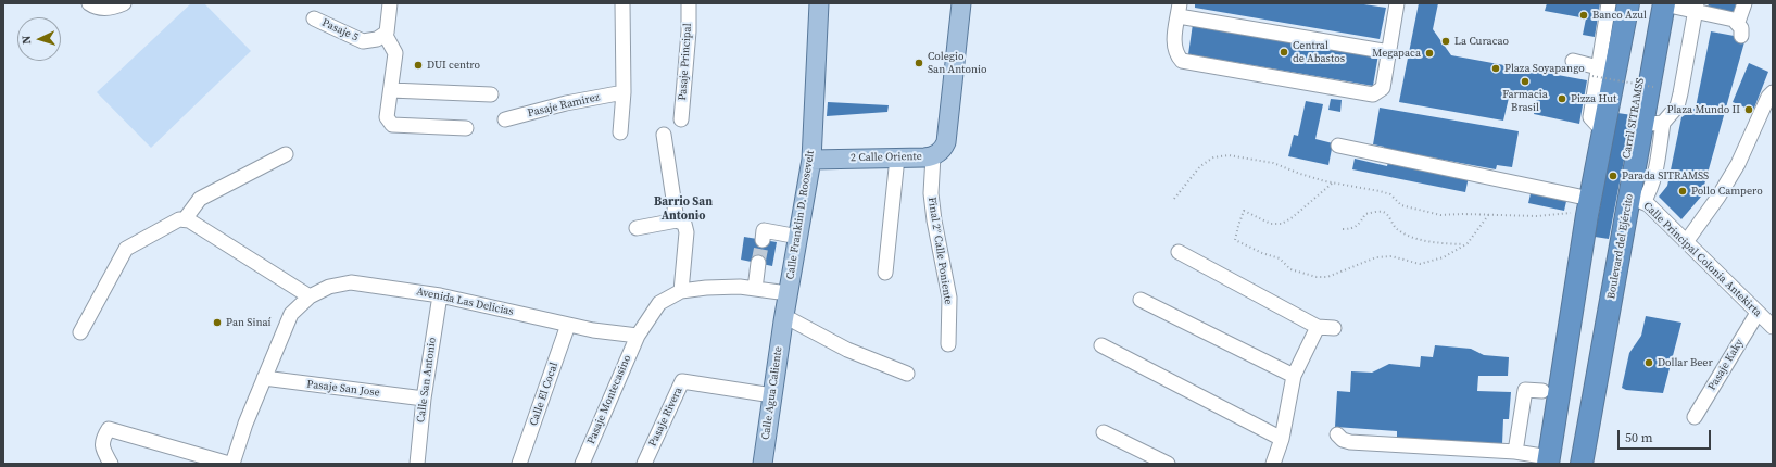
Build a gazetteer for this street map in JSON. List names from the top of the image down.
{
  "streets": {
    "highway": ["Boulevard del Ejército"],
    "main road": [
      "Carril SITRAMSS",
      "2 Calle Oriente",
      "Calle Franklin D. Roosevelt",
      "Calle Agua Caliente"
    ],
    "street": [
      "Pasaje 5",
      "Pasaje Principal",
      "Pasaje Ramirez",
      "Final 2° Calle Poniente",
      "Calle Principal Colonia Antekirta",
      "Avenida Las Delicias",
      "Pasaje Kaky",
      "Calle San Antonio",
      "Pasaje San Jose",
      "Calle El Cocal",
      "Pasaje Montecasino",
      "Pasaje Rivera"
    ]
  },
  "crossings": [
    ["Carril SITRAMSS", "Boulevard del Ejército"],
    ["2 Calle Oriente", "Calle Franklin D. Roosevelt"],
    ["2 Calle Oriente", "Final 2° Calle Poniente"],
    ["Calle Franklin D. Roosevelt", "Calle Agua Caliente"],
    ["Boulevard del Ejército", "Calle Principal Colonia Antekirta"],
    ["Calle Principal Colonia Antekirta", "Pasaje Kaky"],
    ["Avenida Las Delicias", "Calle San Antonio"],
    ["Avenida Las Delicias", "Pasaje San Jose"],
    ["Avenida Las Delicias", "Calle El Cocal"],
    ["Avenida Las Delicias", "Pasaje Montecasino"],
    ["Calle San Antonio", "Pasaje San Jose"],
    ["Calle Agua Caliente", "Pasaje Rivera"]
  ],
  "districts": ["Barrio San Antonio"],
  "places": [
    "Banco Azul",
    "La Curacao",
    "Central de Abastos",
    "Megapaca",
    "Colegio San Antonio",
    "DUI centro",
    "Plaza Soyapango",
    "Farmacia Brasil",
    "Pizza Hut",
    "Plaza Mundo II",
    "Parada SITRAMSS",
    "Pollo Campero",
    "Pan Sinaí",
    "Dollar Beer"
  ],
  "scale_bar": "50 m",
  "north": "left"
}
